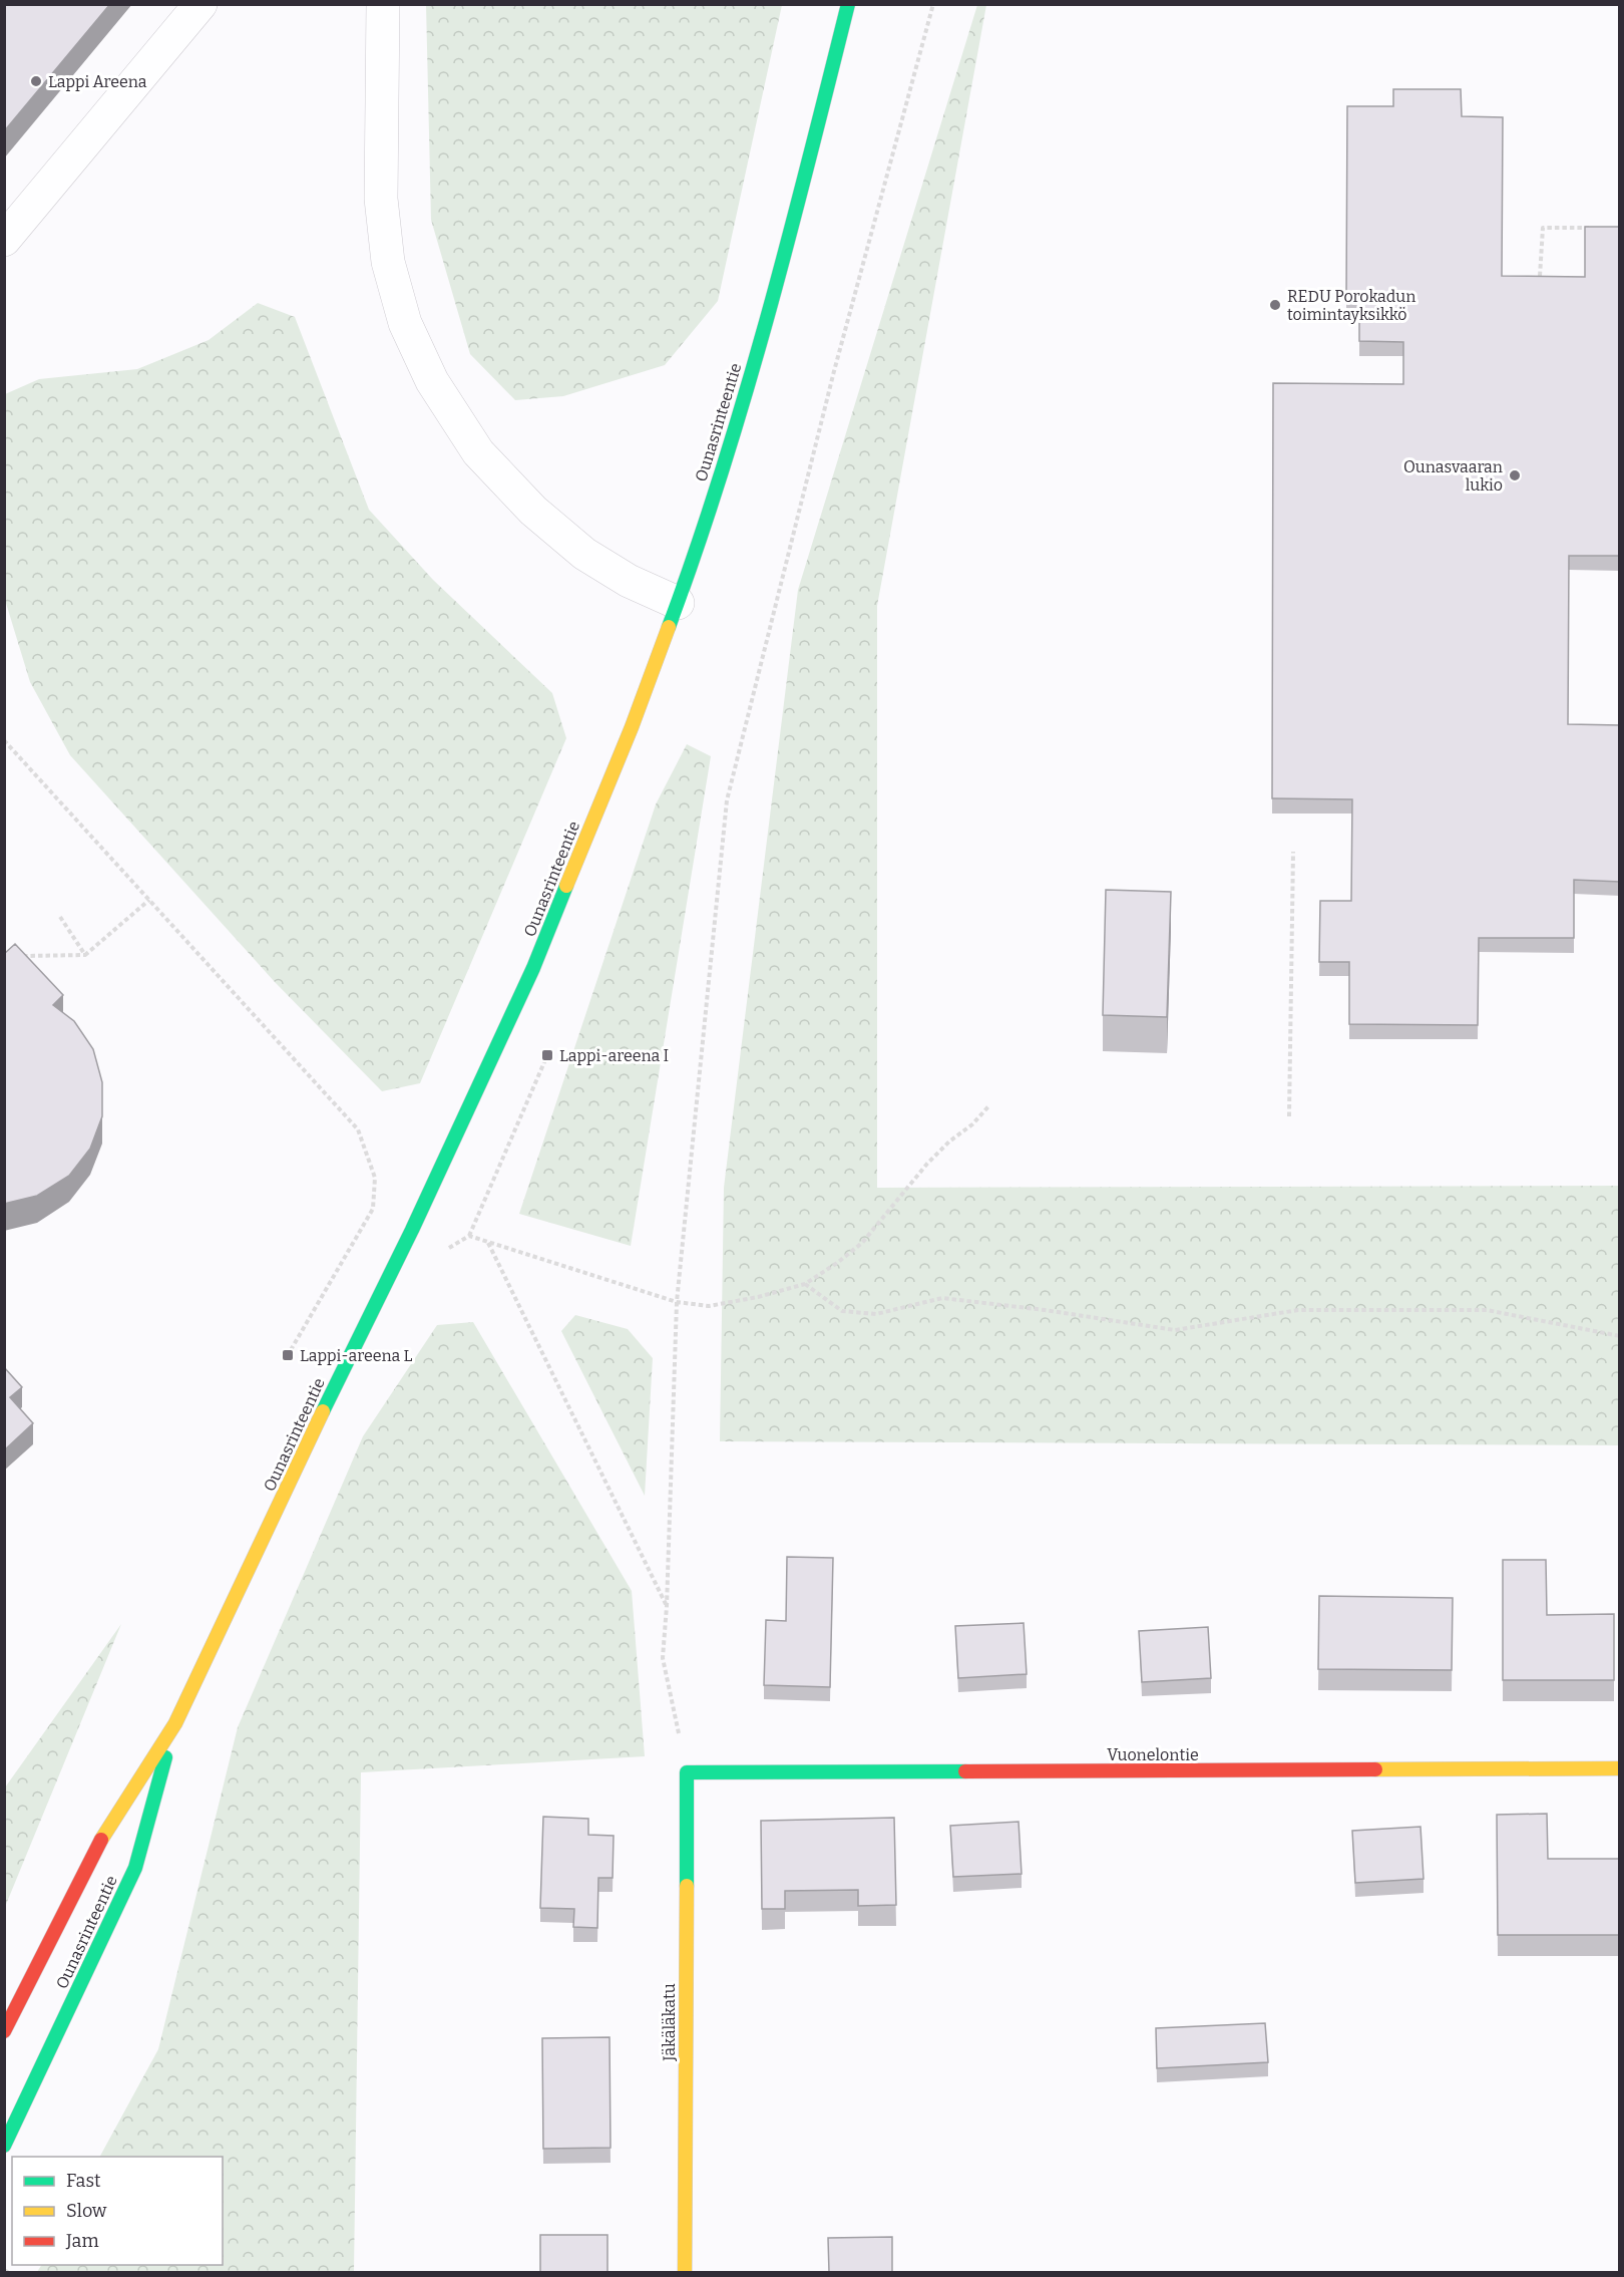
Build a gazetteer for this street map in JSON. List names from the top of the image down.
{
  "streets": {
    "street": ["Ounasrinteentie", "Vuonelontie", "Jäkäläkatu"]
  },
  "crossings": [
    ["Vuonelontie", "Jäkäläkatu"]
  ],
  "places": {
    "other": ["Lappi Areena", "REDU Porokadun toimintayksikkö", "Ounasvaaran lukio"],
    "transit": ["Lappi-areena I", "Lappi-areena L"]
  },
  "legend": ["Fast", "Slow", "Jam"]
}
